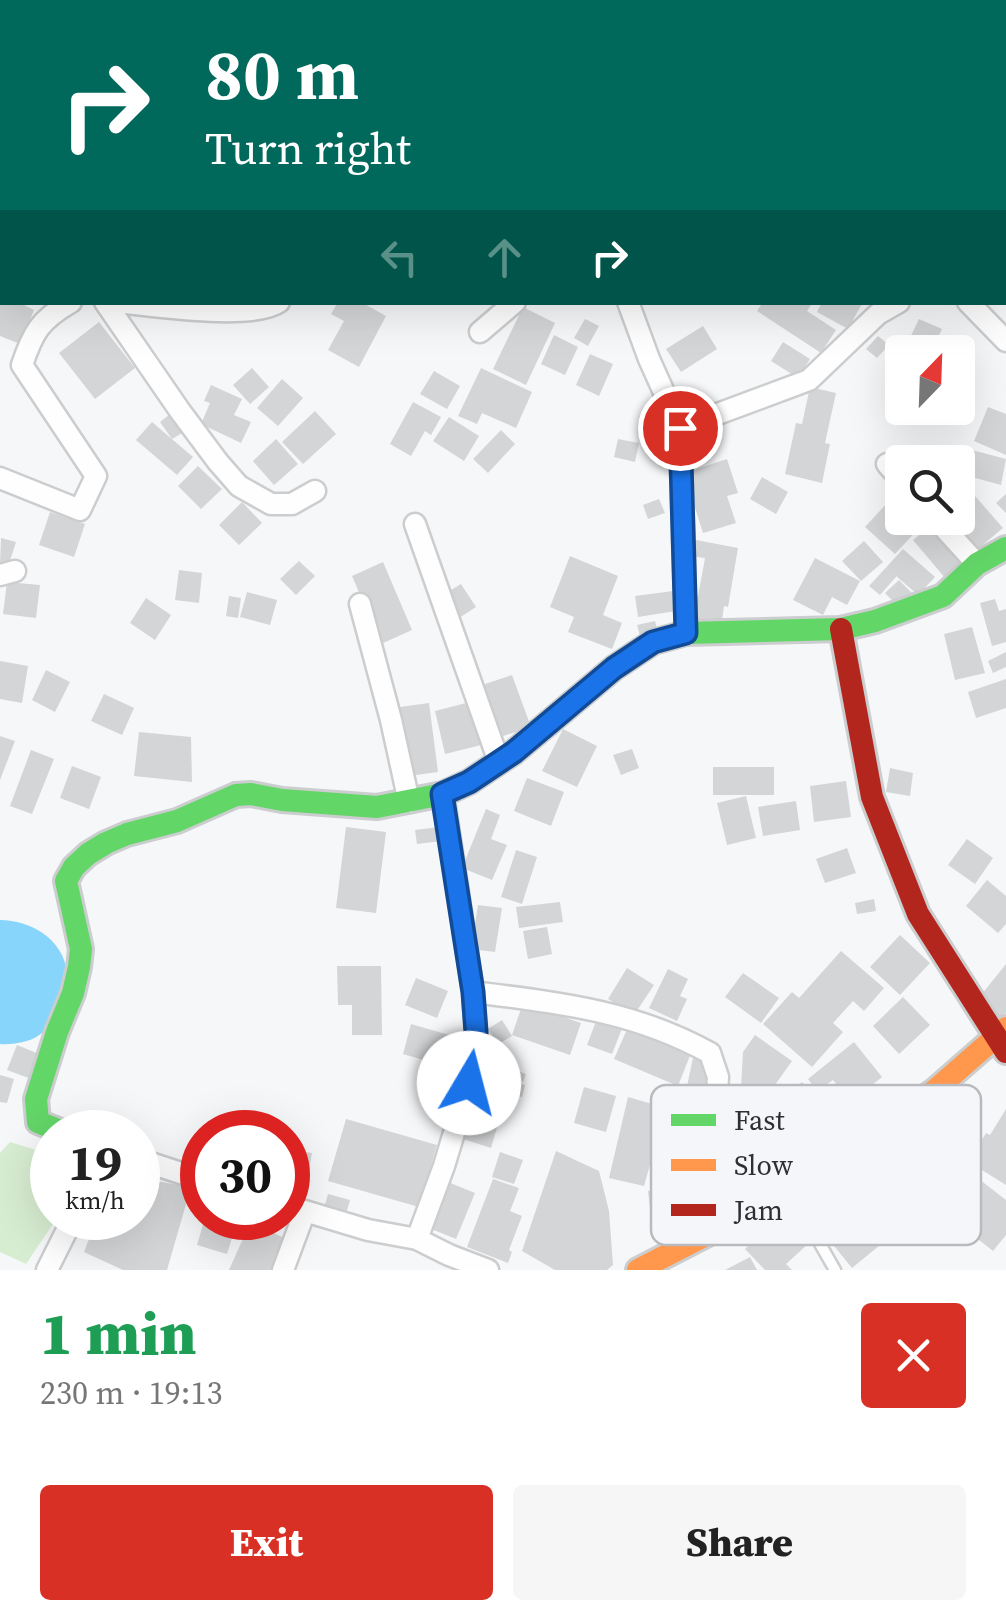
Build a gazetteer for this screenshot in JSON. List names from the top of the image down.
{
  "legend": ["Fast", "Slow", "Jam"],
  "north": "top right",
  "page": {
    "turn": ["80 m", "Turn right"],
    "speed": "19 km/h",
    "limit": "30",
    "heading": ["1 min", "230 m · 19:13"],
    "buttons": ["Exit", "Share"]
  }
}
